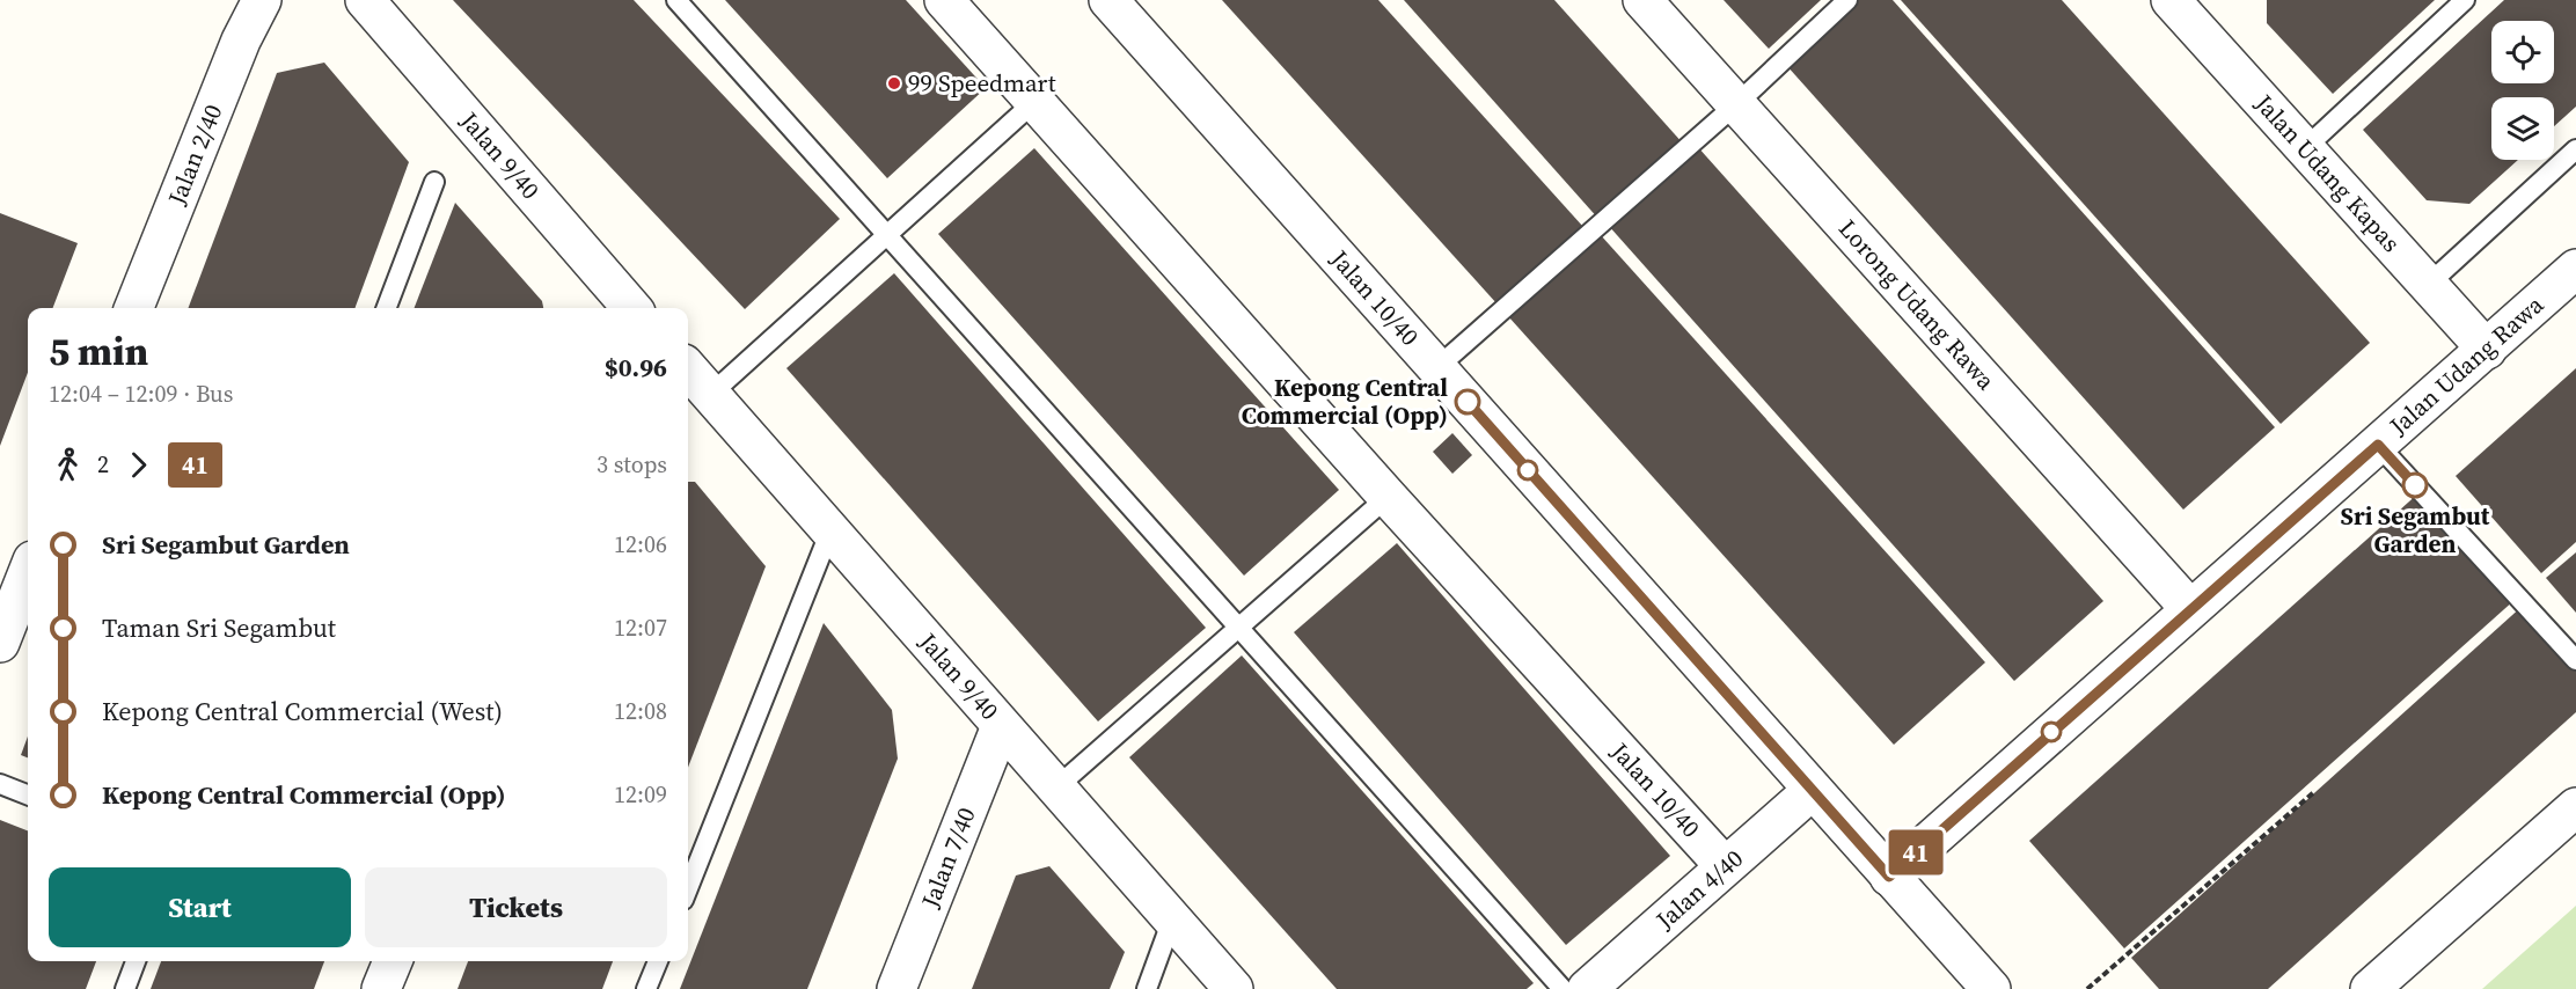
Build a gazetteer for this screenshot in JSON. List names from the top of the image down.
{
  "streets": {
    "street": [
      "Jalan 2/40",
      "Jalan 9/40",
      "Jalan Udang Kapas",
      "Jalan 10/40",
      "Lorong Udang Rawa",
      "Jalan Udang Rawa",
      "Jalan 7/40",
      "Jalan 4/40"
    ]
  },
  "crossings": [
    ["Jalan 9/40", "Jalan 7/40"],
    ["Jalan Udang Kapas", "Jalan Udang Rawa"],
    ["Jalan 10/40", "Jalan Udang Rawa"],
    ["Jalan 10/40", "Jalan 4/40"],
    ["Lorong Udang Rawa", "Jalan Udang Rawa"]
  ],
  "places": ["99 Speedmart", "Kepong Central Commercial (Opp)", "Sri Segambut Garden"],
  "lines": ["bus line 41"],
  "page": {
    "on_map": "41",
    "heading": ["5 min", "12:04 – 12:09 · Bus", "$0.96"],
    "legs": ["2", "41", "3 stops"],
    "list": [
      {
        "name": "Sri Segambut Garden",
        "value": "12:06"
      },
      {
        "name": "Taman Sri Segambut",
        "value": "12:07"
      },
      {
        "name": "Kepong Central Commercial (West)",
        "value": "12:08"
      },
      {
        "name": "Kepong Central Commercial (Opp)",
        "value": "12:09"
      }
    ],
    "buttons": ["Start", "Tickets"]
  }
}
